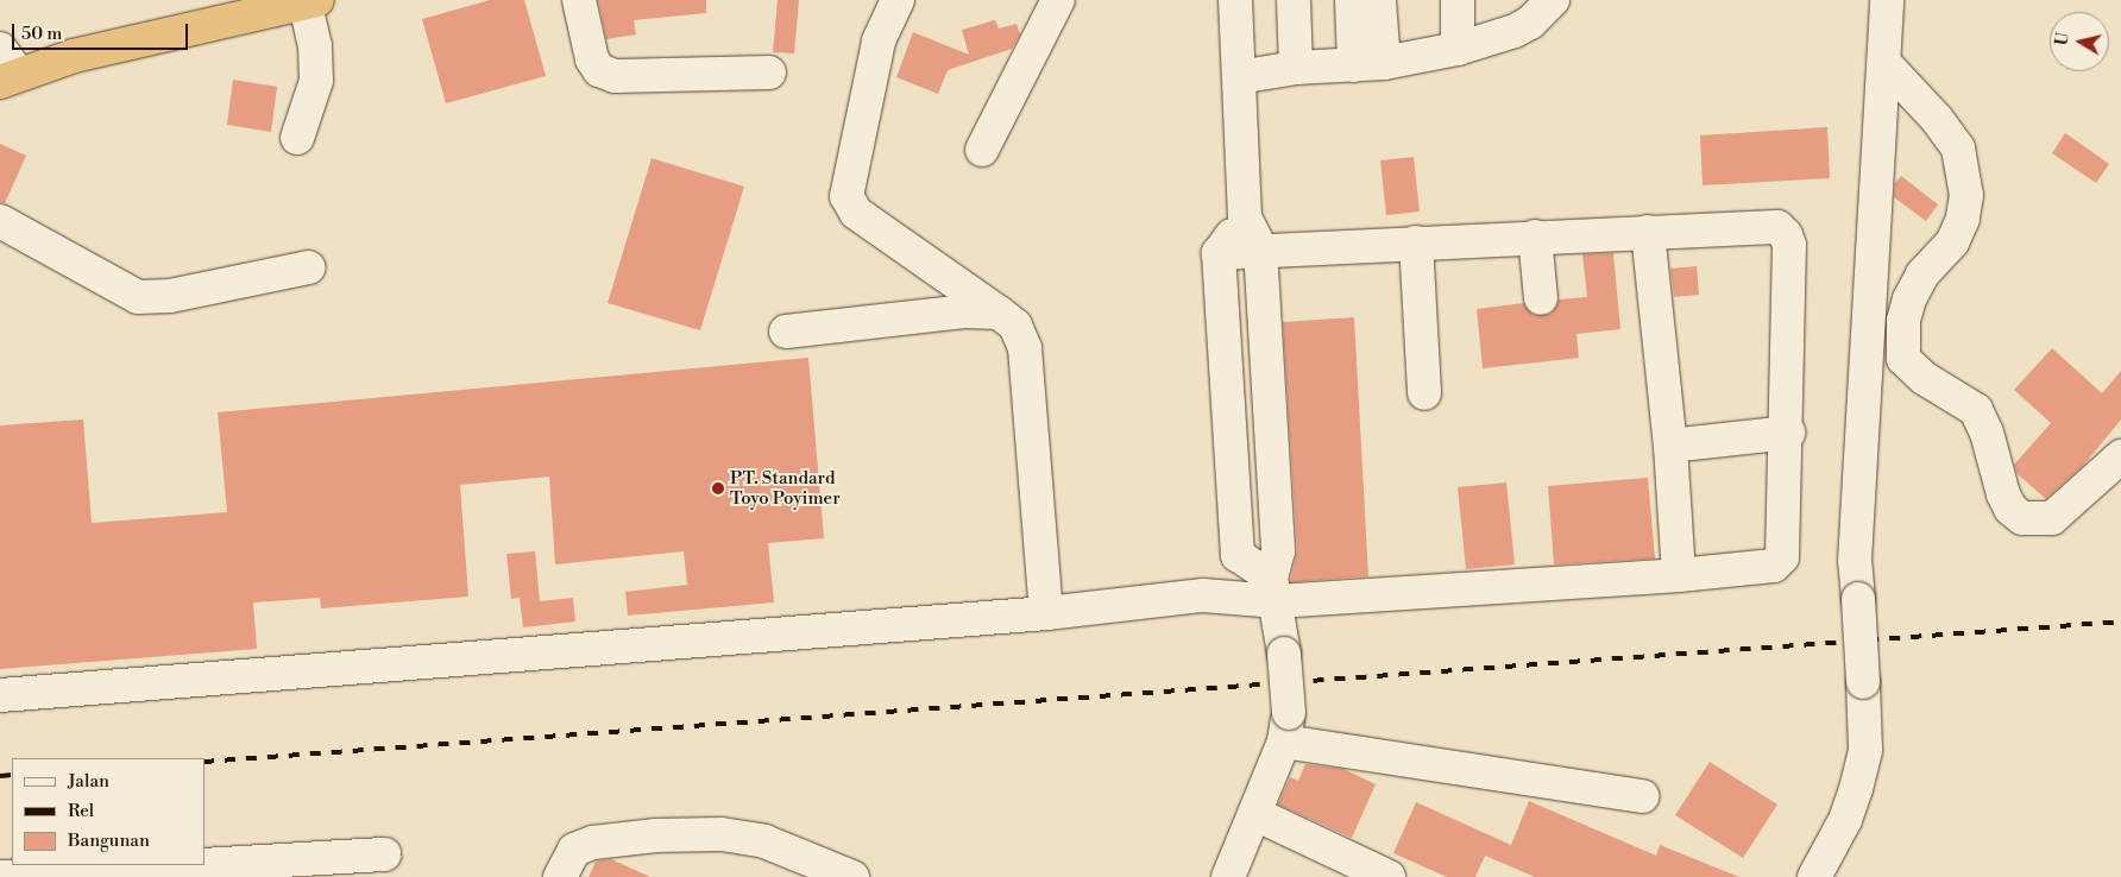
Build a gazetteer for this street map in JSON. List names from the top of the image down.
{
  "places": ["PT. Standard Toyo Poyimer"],
  "legend": ["Jalan", "Rel", "Bangunan"],
  "scale_bar": "50 m",
  "north": "left"
}
